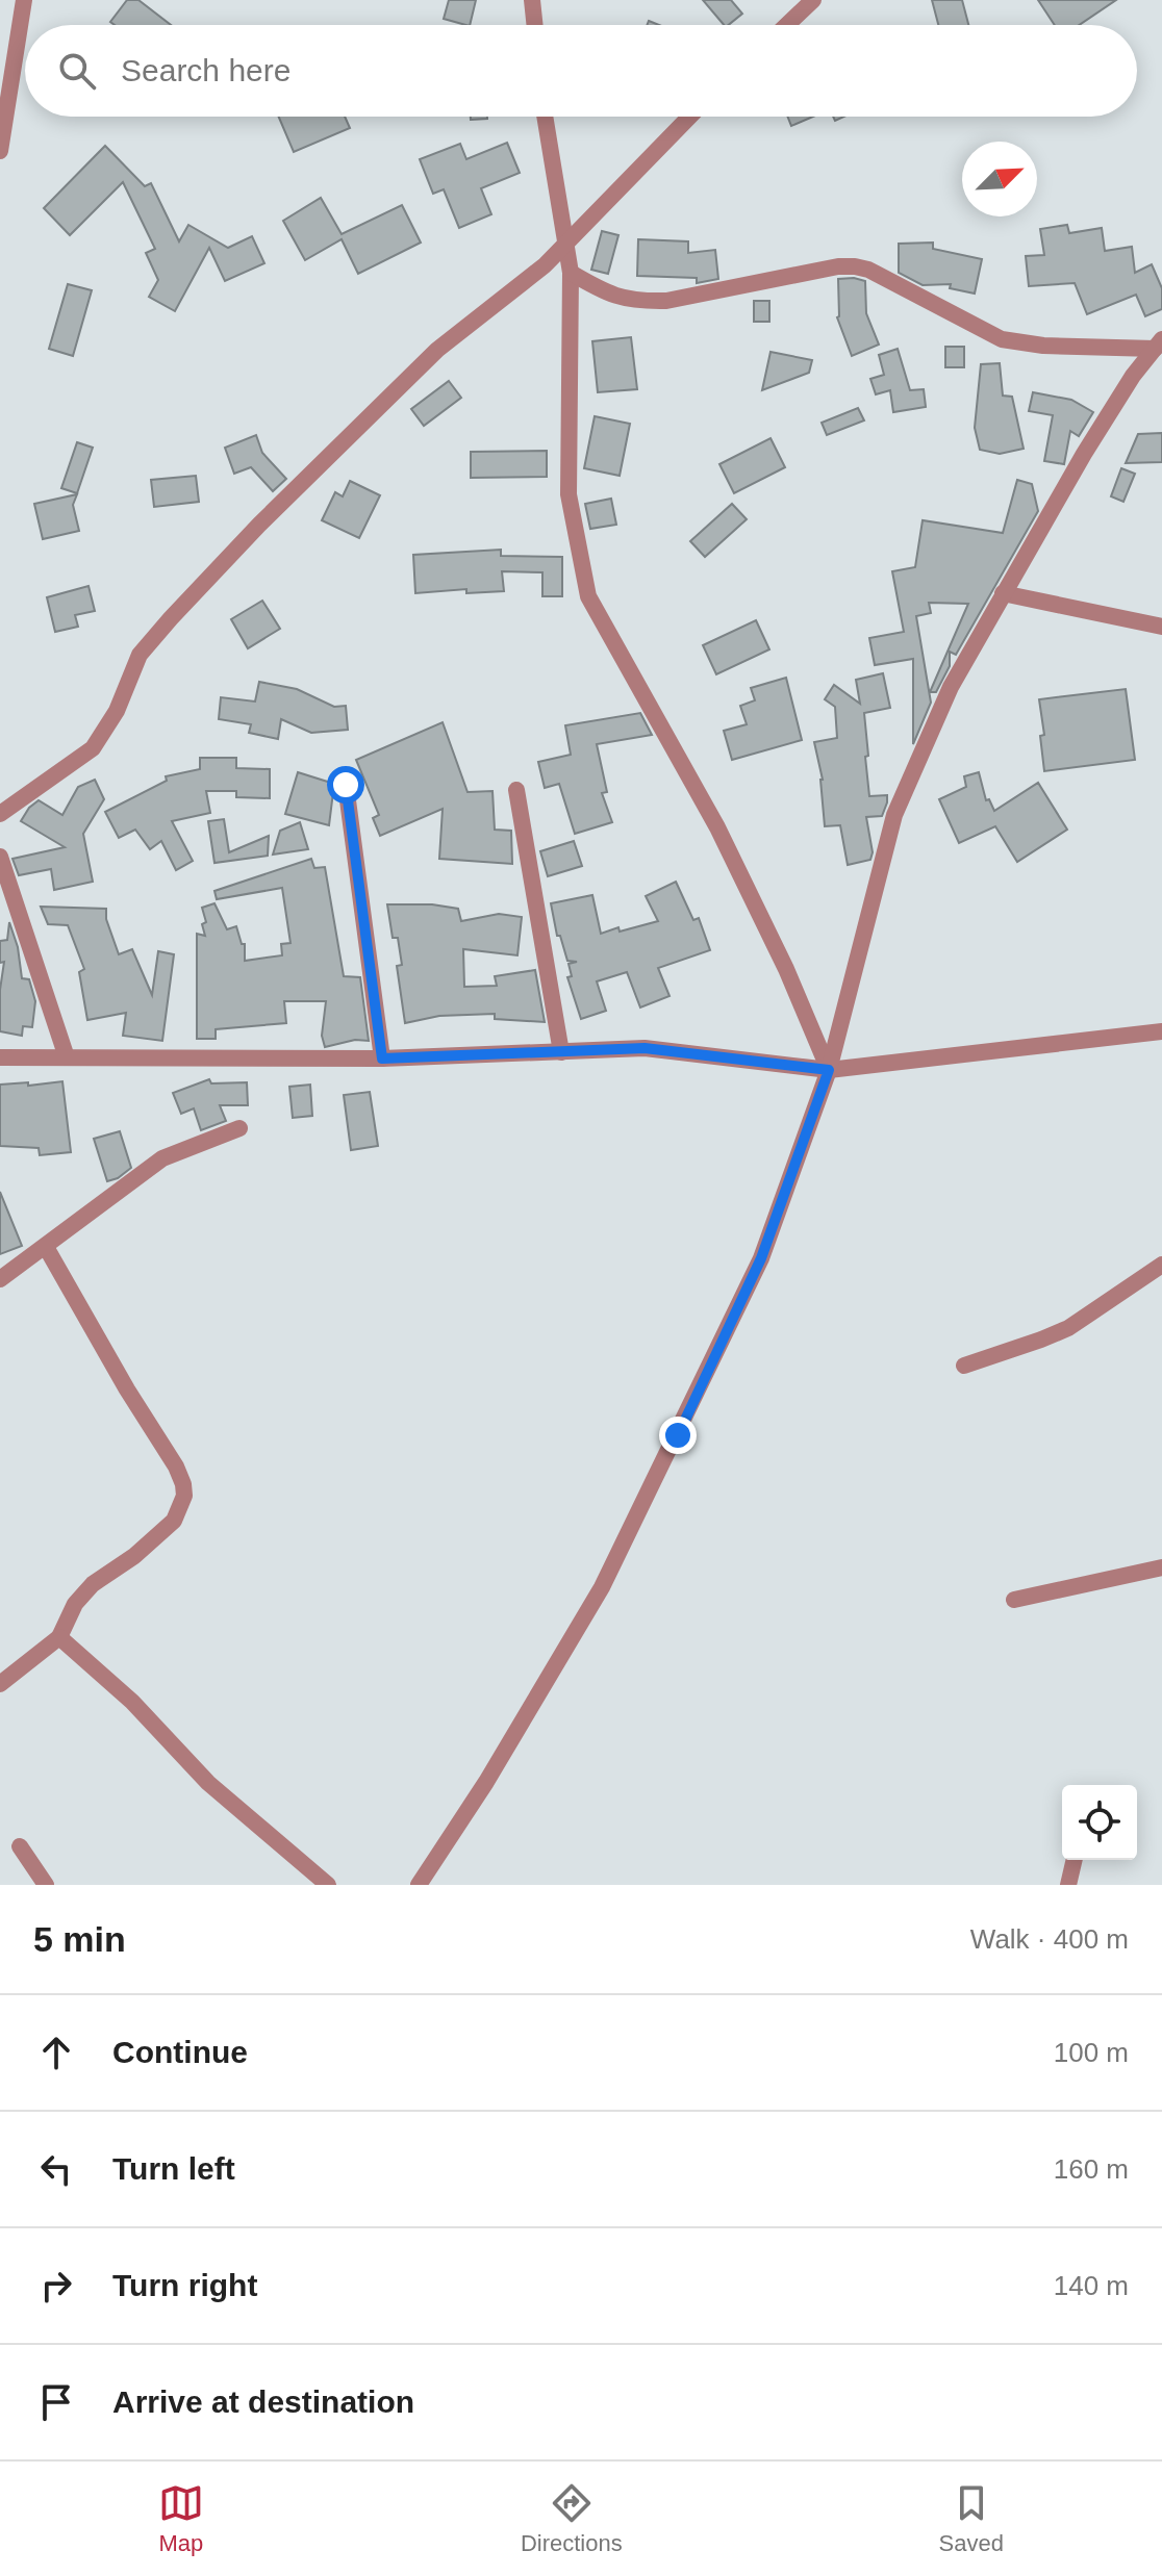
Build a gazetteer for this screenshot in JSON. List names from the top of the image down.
{
  "north": "top right",
  "page": {
    "search": "Search here",
    "heading": ["5 min", "Walk · 400 m"],
    "list": [
      ["Continue", "100 m"],
      ["Turn left", "160 m"],
      ["Turn right", "140 m"],
      "Arrive at destination"
    ],
    "nav": ["Map", "Directions", "Saved"]
  }
}
